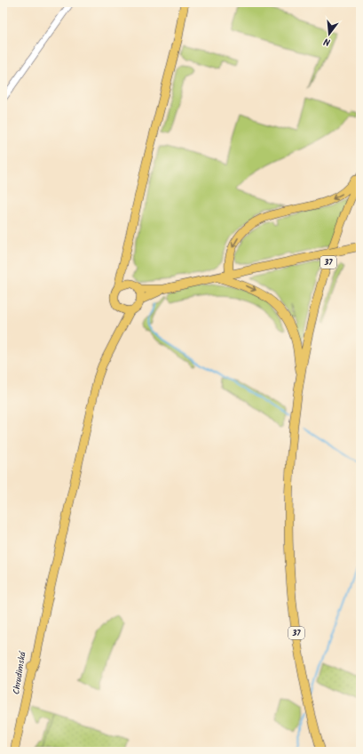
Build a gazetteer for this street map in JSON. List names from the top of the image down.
{
  "streets": {
    "main road": ["37", "Chrudimská"]
  },
  "north": "bottom"
}
